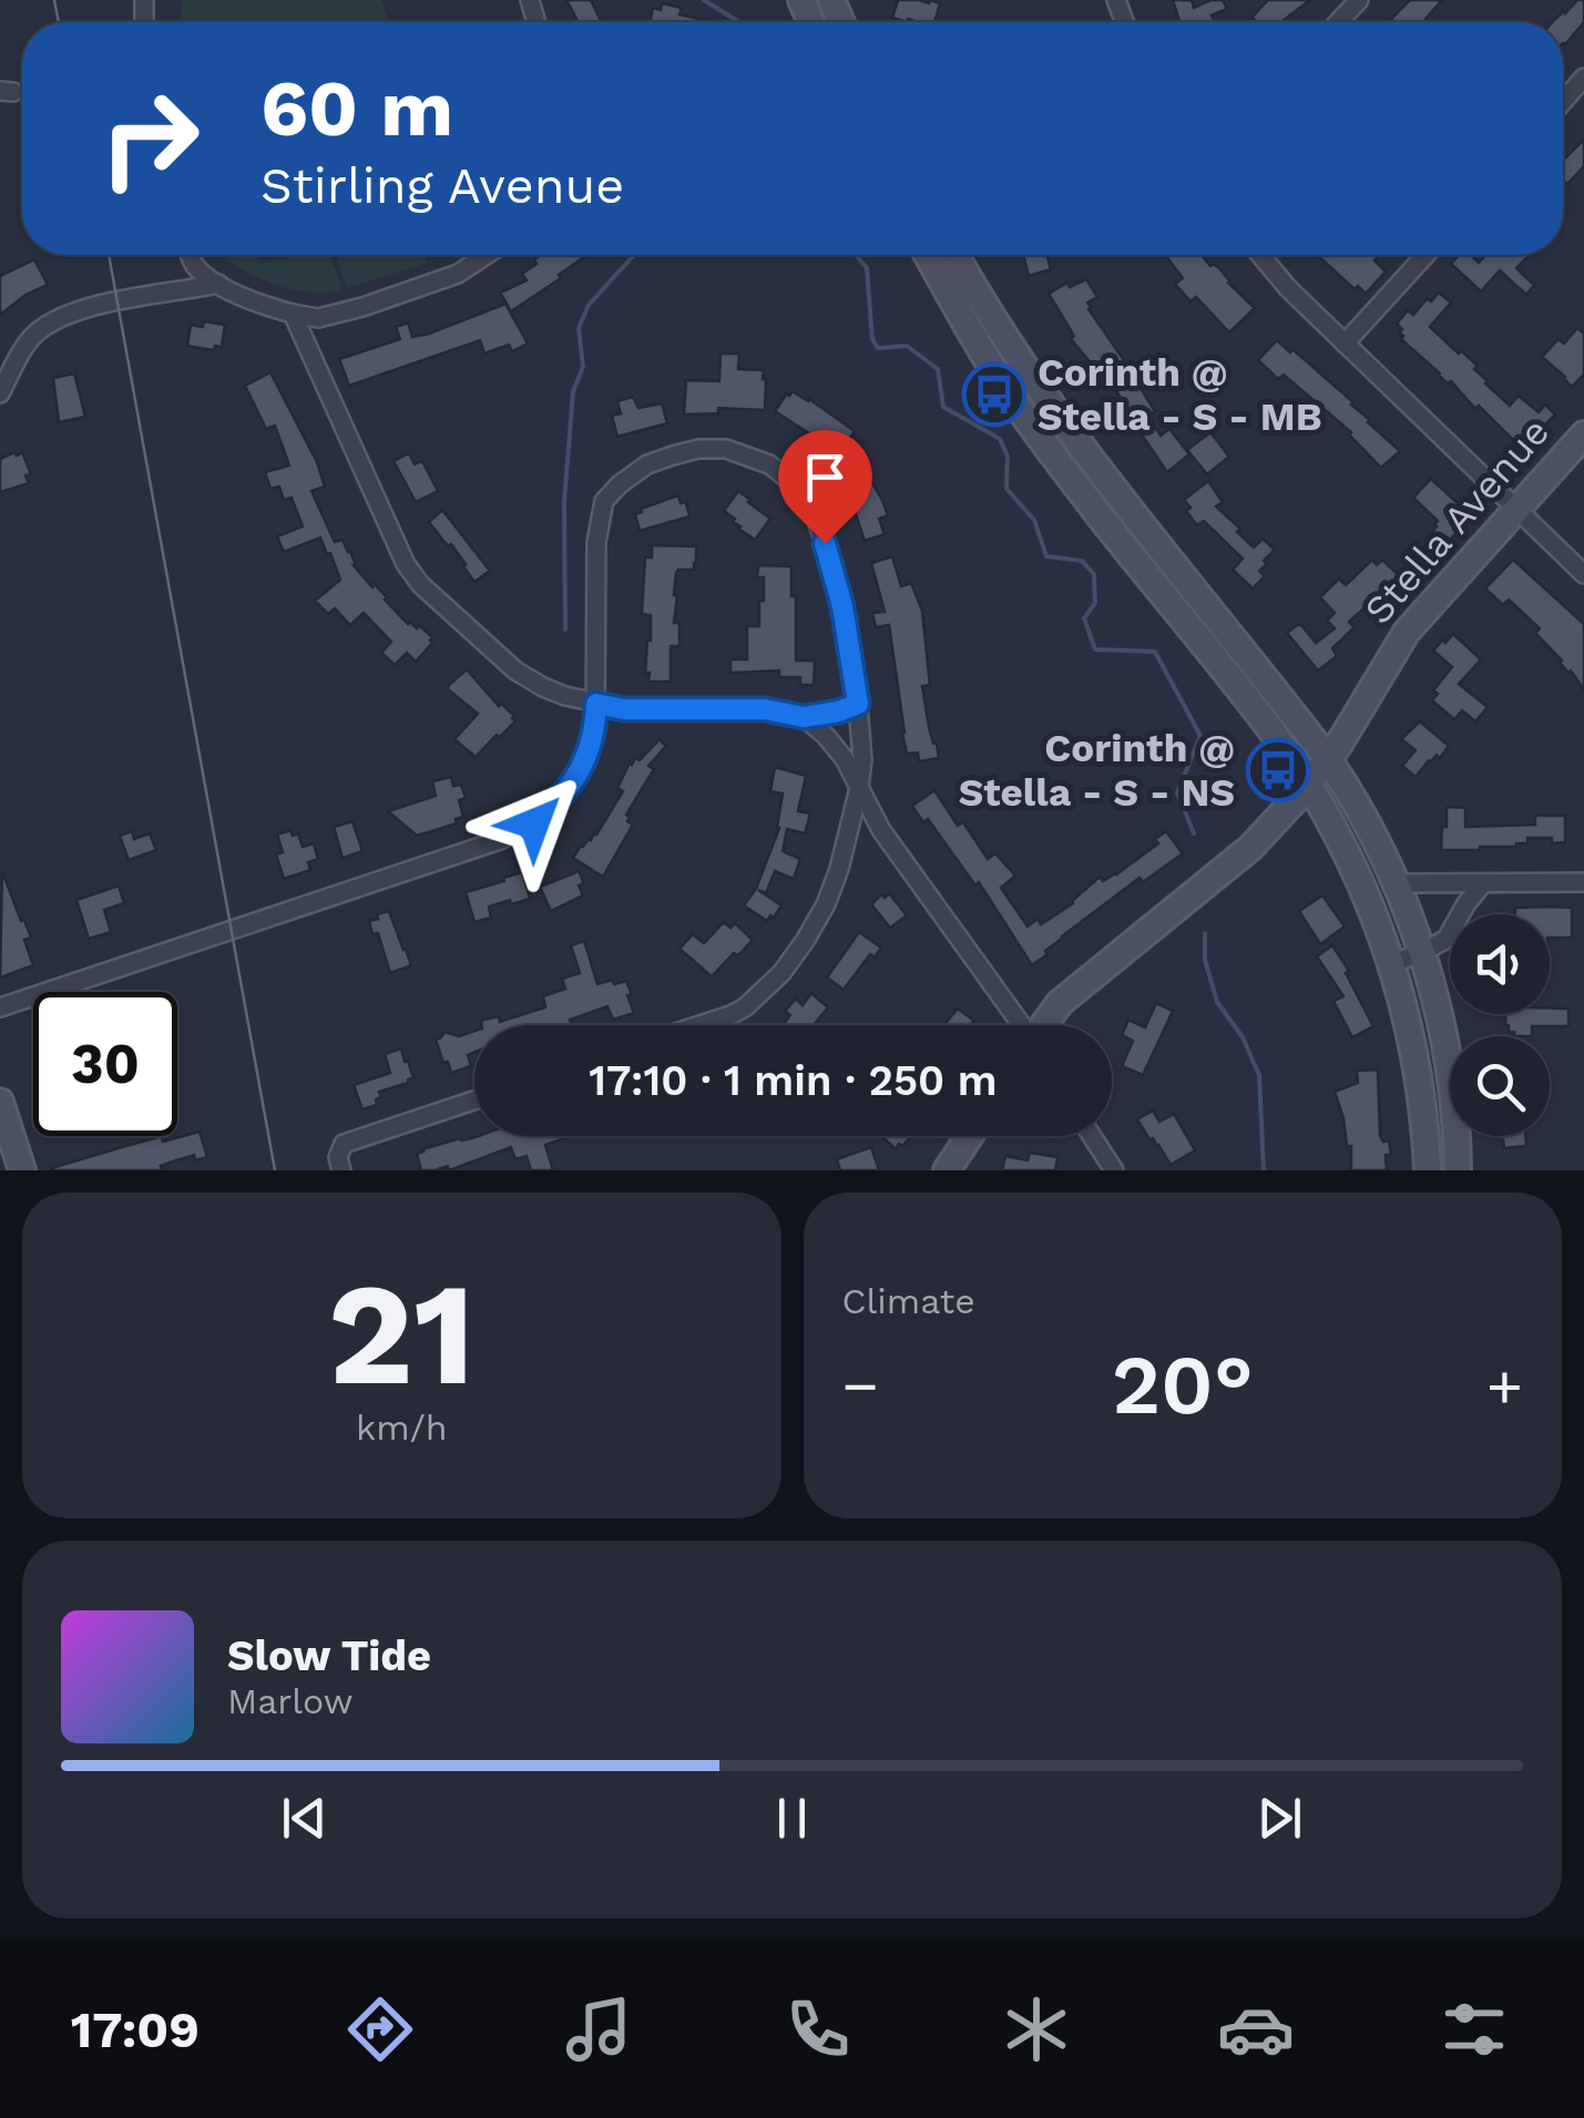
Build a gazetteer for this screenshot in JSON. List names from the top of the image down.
{
  "streets": {
    "main road": ["Stella Avenue"]
  },
  "places": {
    "bus stop": ["Corinth @ Stella - S - MB", "Corinth @ Stella - S - NS"]
  },
  "page": {
    "turn": ["60 m", "Stirling Avenue"],
    "limit": "30",
    "trip": "17:10 · 1 min · 250 m",
    "tile": [
      ["21", "km/h"],
      "Climate"
    ],
    "heat": ["−", "20°", "+"],
    "song": ["Slow Tide", "Marlow"],
    "tabs": "17:09"
  }
}
